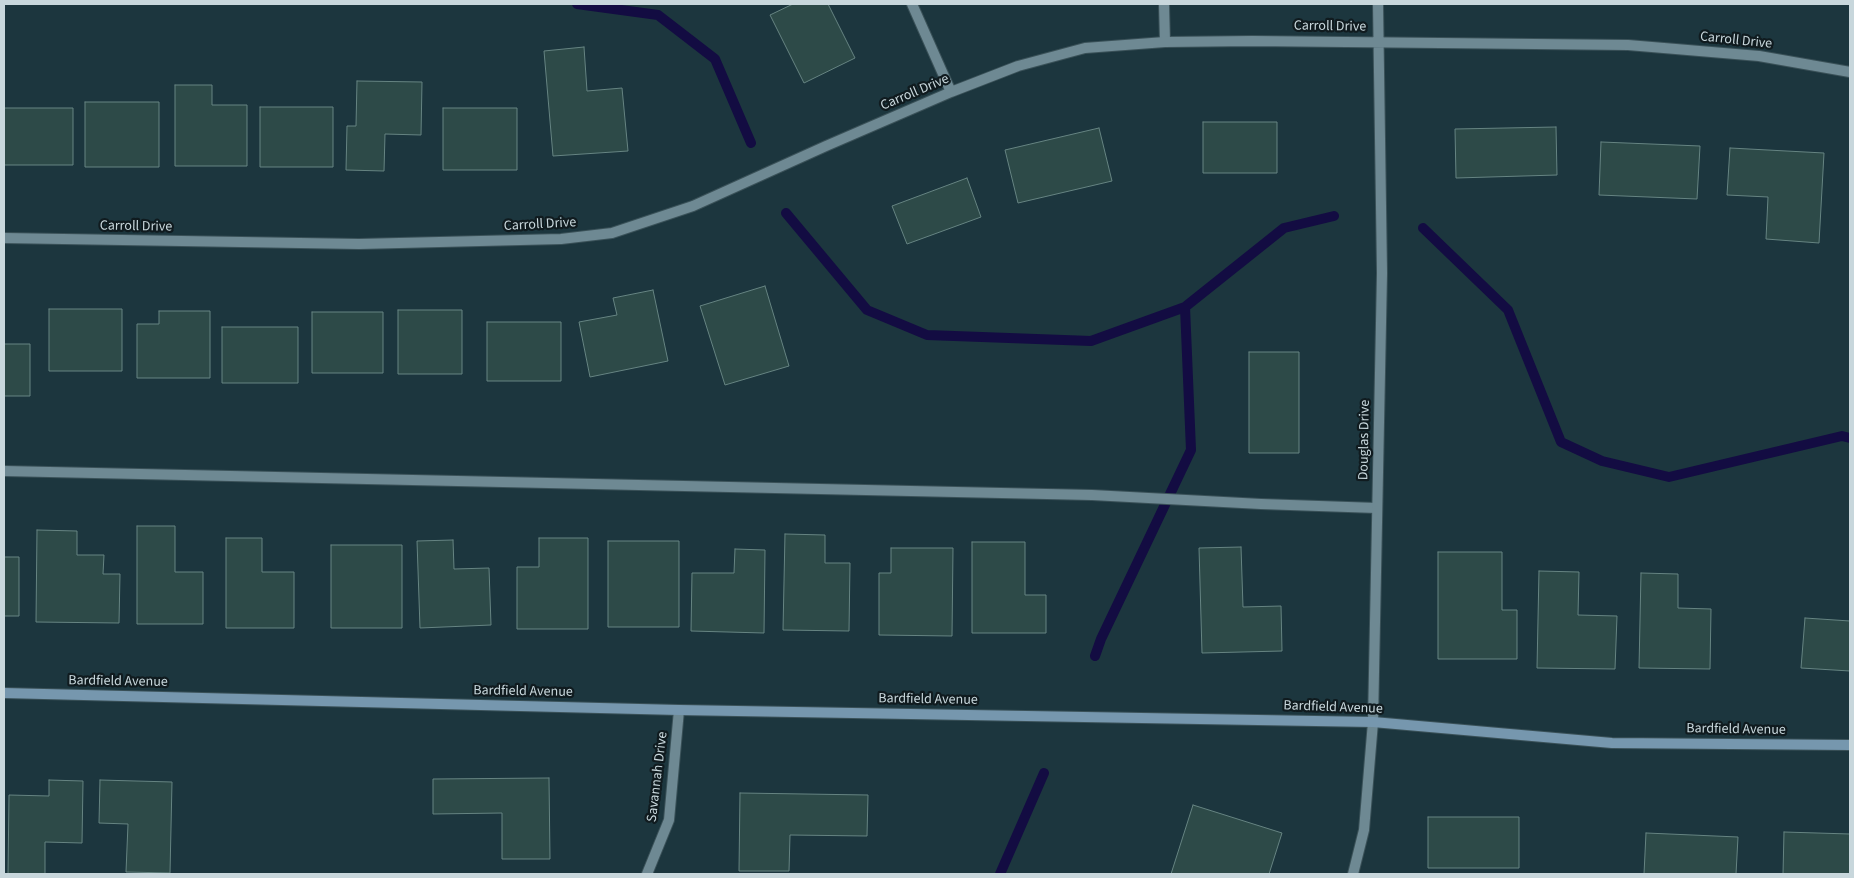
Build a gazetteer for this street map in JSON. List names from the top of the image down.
{
  "streets": {
    "street": [
      "Carroll Drive",
      "Douglas Drive",
      "Bardfield Avenue",
      "Savannah Drive"
    ]
  },
  "crossings": [
    ["Carroll Drive", "Douglas Drive"],
    ["Douglas Drive", "Bardfield Avenue"],
    ["Bardfield Avenue", "Savannah Drive"]
  ]
}
